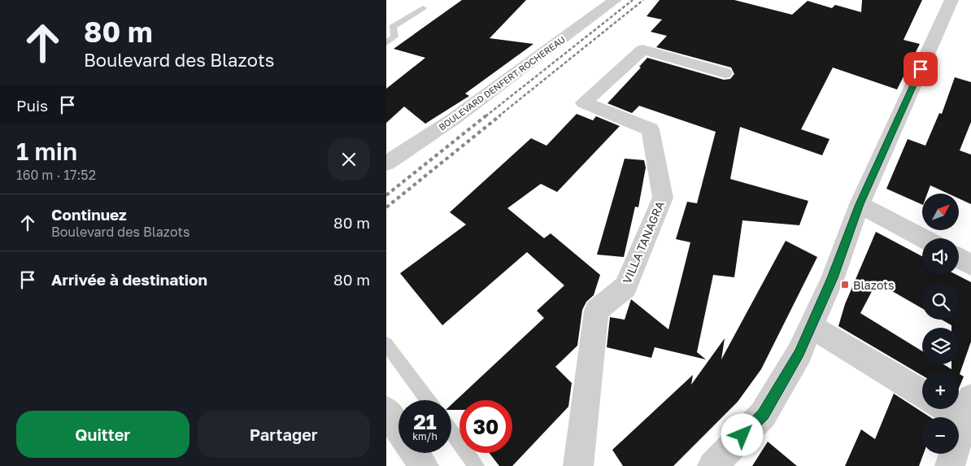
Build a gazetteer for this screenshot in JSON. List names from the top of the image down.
{
  "streets": {
    "street": ["BOULEVARD DENFERT ROCHEREAU", "VILLA TANAGRA"]
  },
  "places": {
    "transit": ["Blazots"]
  },
  "north": "top right",
  "page": {
    "turn": ["80 m", "Boulevard des Blazots"],
    "then": "Puis",
    "heading": ["1 min", "160 m · 17:52"],
    "list": [
      {
        "name": "Continuez",
        "note": "Boulevard des Blazots",
        "value": "80 m"
      },
      {
        "name": "Arrivée à destination",
        "value": "80 m"
      }
    ],
    "map_buttons": ["+", "−"],
    "speed": "21 km/h",
    "limit": "30",
    "buttons": ["Quitter", "Partager"]
  }
}
